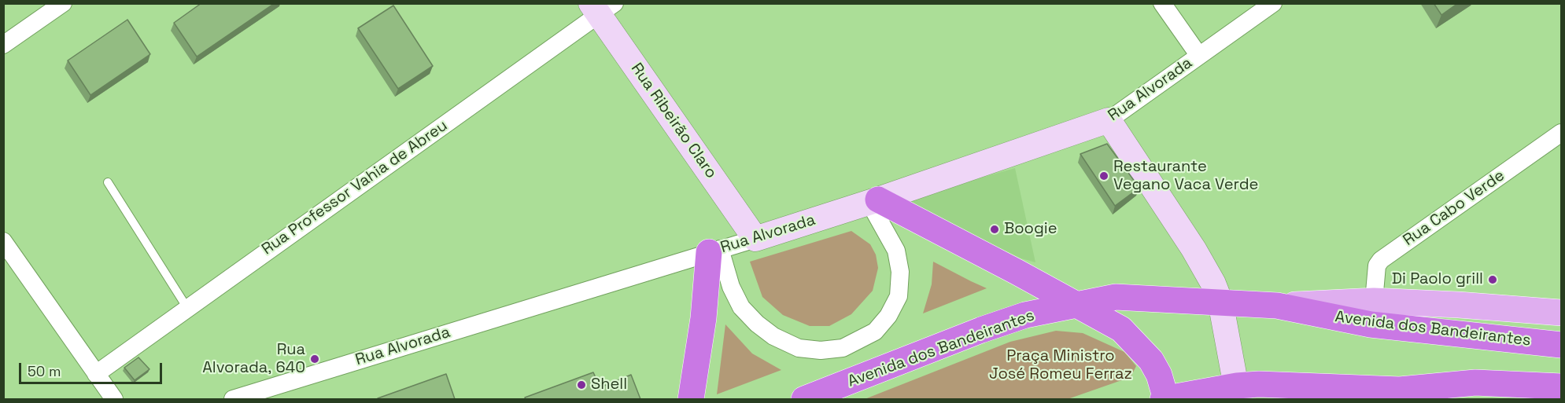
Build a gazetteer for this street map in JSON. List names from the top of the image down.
{
  "streets": {
    "highway": ["Avenida dos Bandeirantes"],
    "street": [
      "Rua Alvorada",
      "Rua Ribeirão Claro",
      "Rua Professor Vahia de Abreu",
      "Rua Cabo Verde"
    ]
  },
  "crossings": [
    ["Rua Alvorada", "Rua Ribeirão Claro"],
    ["Rua Ribeirão Claro", "Rua Professor Vahia de Abreu"],
    ["Rua Cabo Verde", "Avenida dos Bandeirantes"]
  ],
  "parks": ["Praça Ministro José Romeu Ferraz"],
  "places": [
    "Restaurante Vegano Vaca Verde",
    "Boogie",
    "Di Paolo grill",
    "Rua Alvorada, 640",
    "Shell"
  ],
  "scale_bar": "50 m"
}
